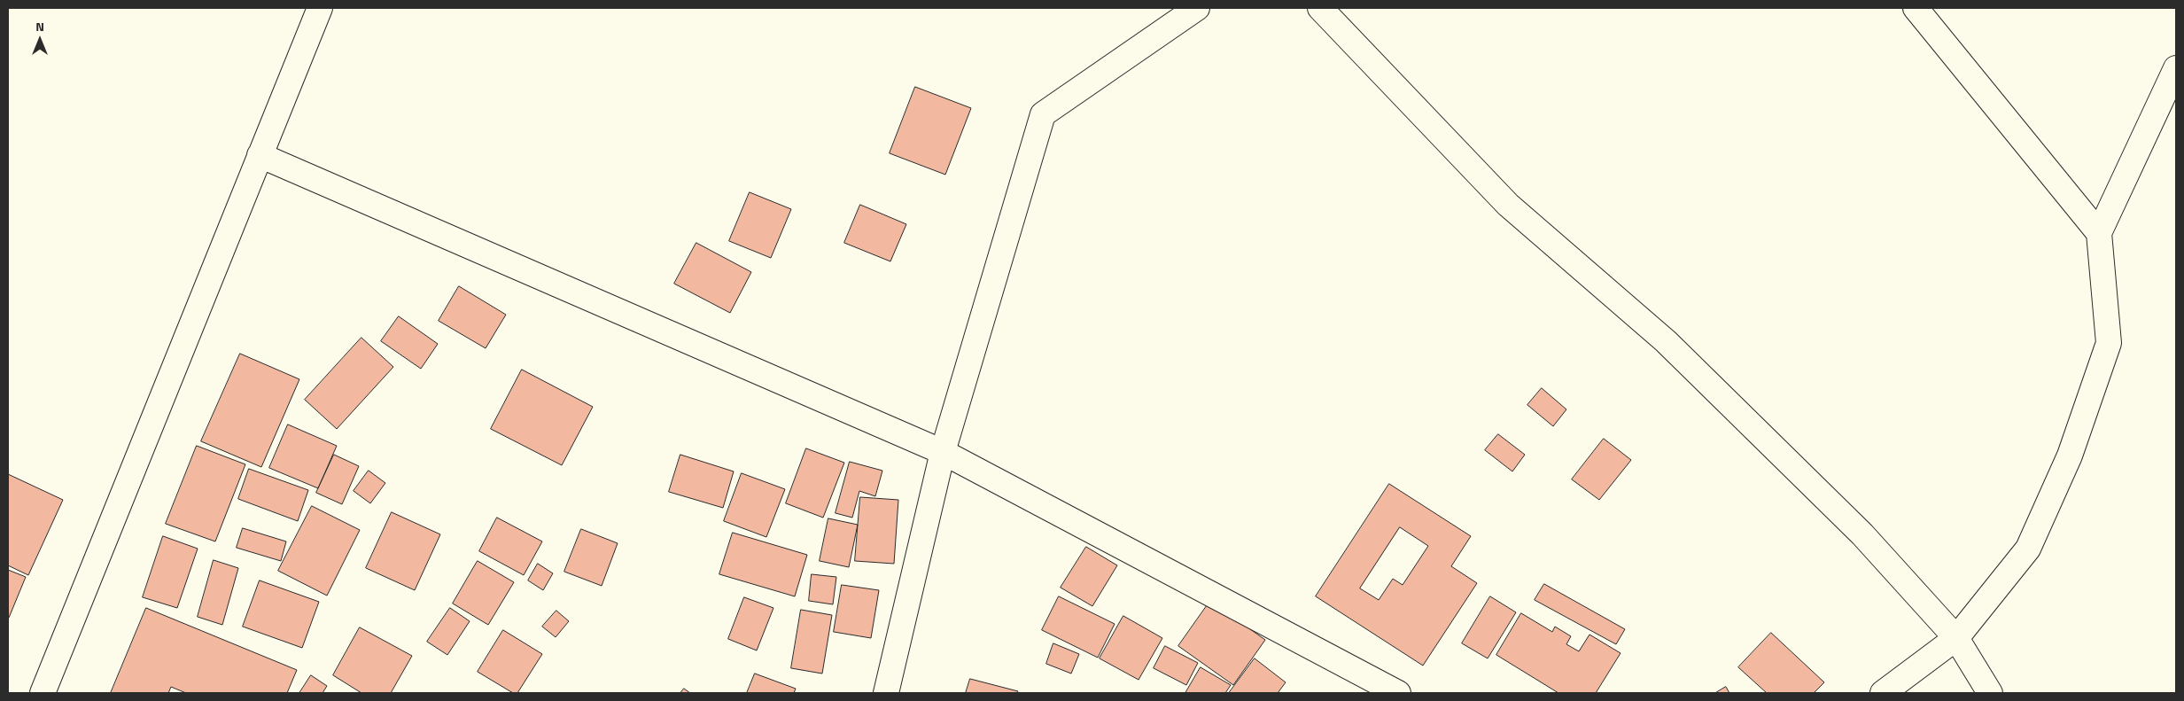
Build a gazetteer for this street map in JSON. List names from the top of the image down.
{
  "north": "top"
}
